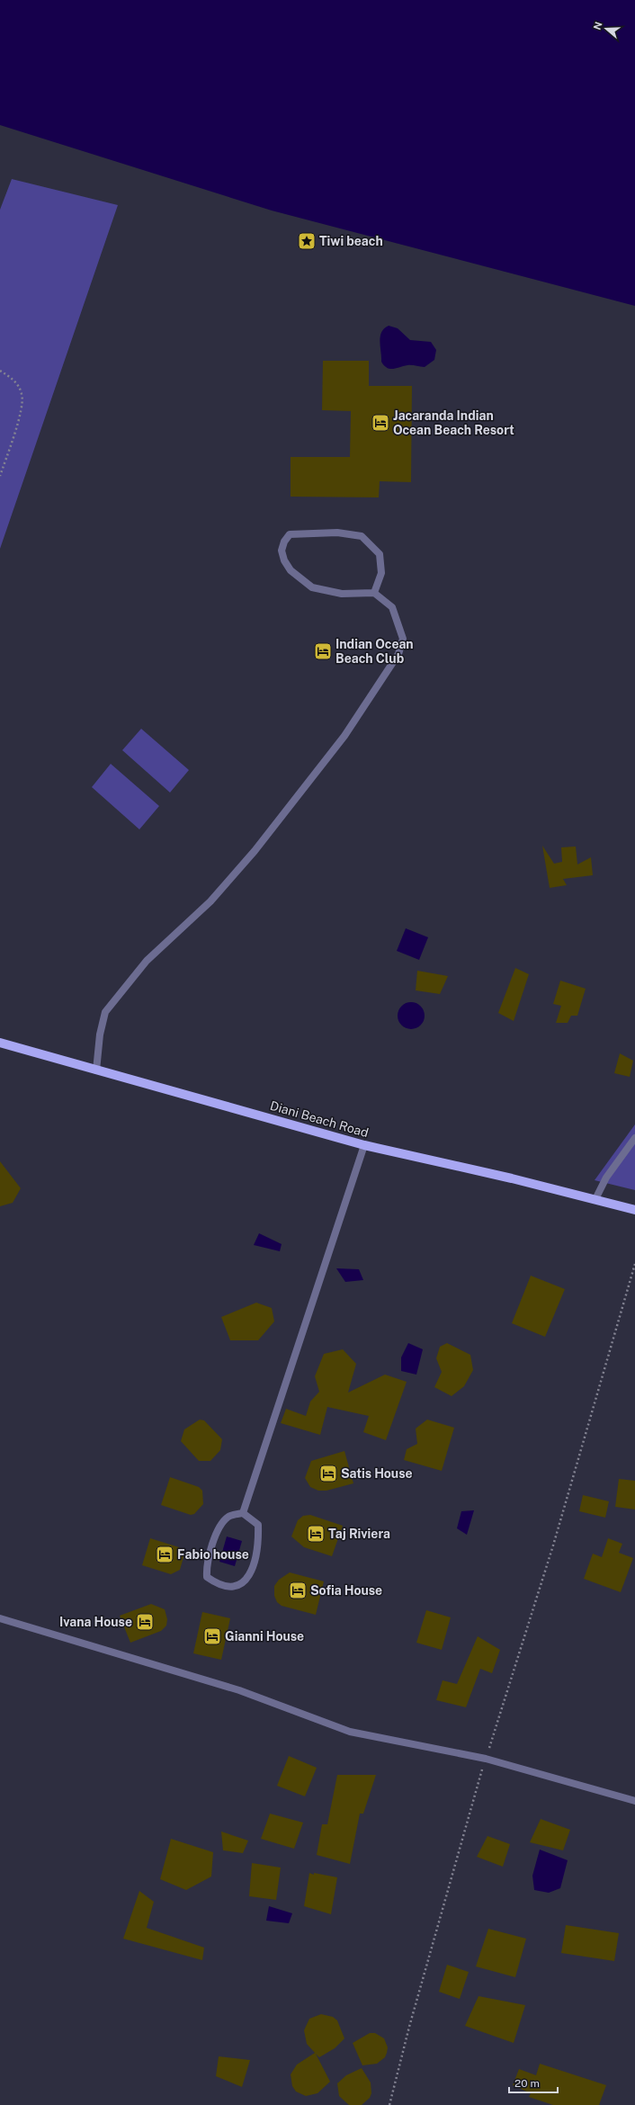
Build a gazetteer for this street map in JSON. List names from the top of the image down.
{
  "streets": {
    "main road": ["Diani Beach Road"]
  },
  "places": {
    "place": ["Tiwi beach"],
    "hotel": [
      "Jacaranda Indian Ocean Beach Resort",
      "Indian Ocean Beach Club",
      "Satis House",
      "Taj Riviera",
      "Fabio house",
      "Sofia House",
      "Ivana House",
      "Gianni House"
    ]
  },
  "scale_bar": "20 m",
  "north": "left"
}
